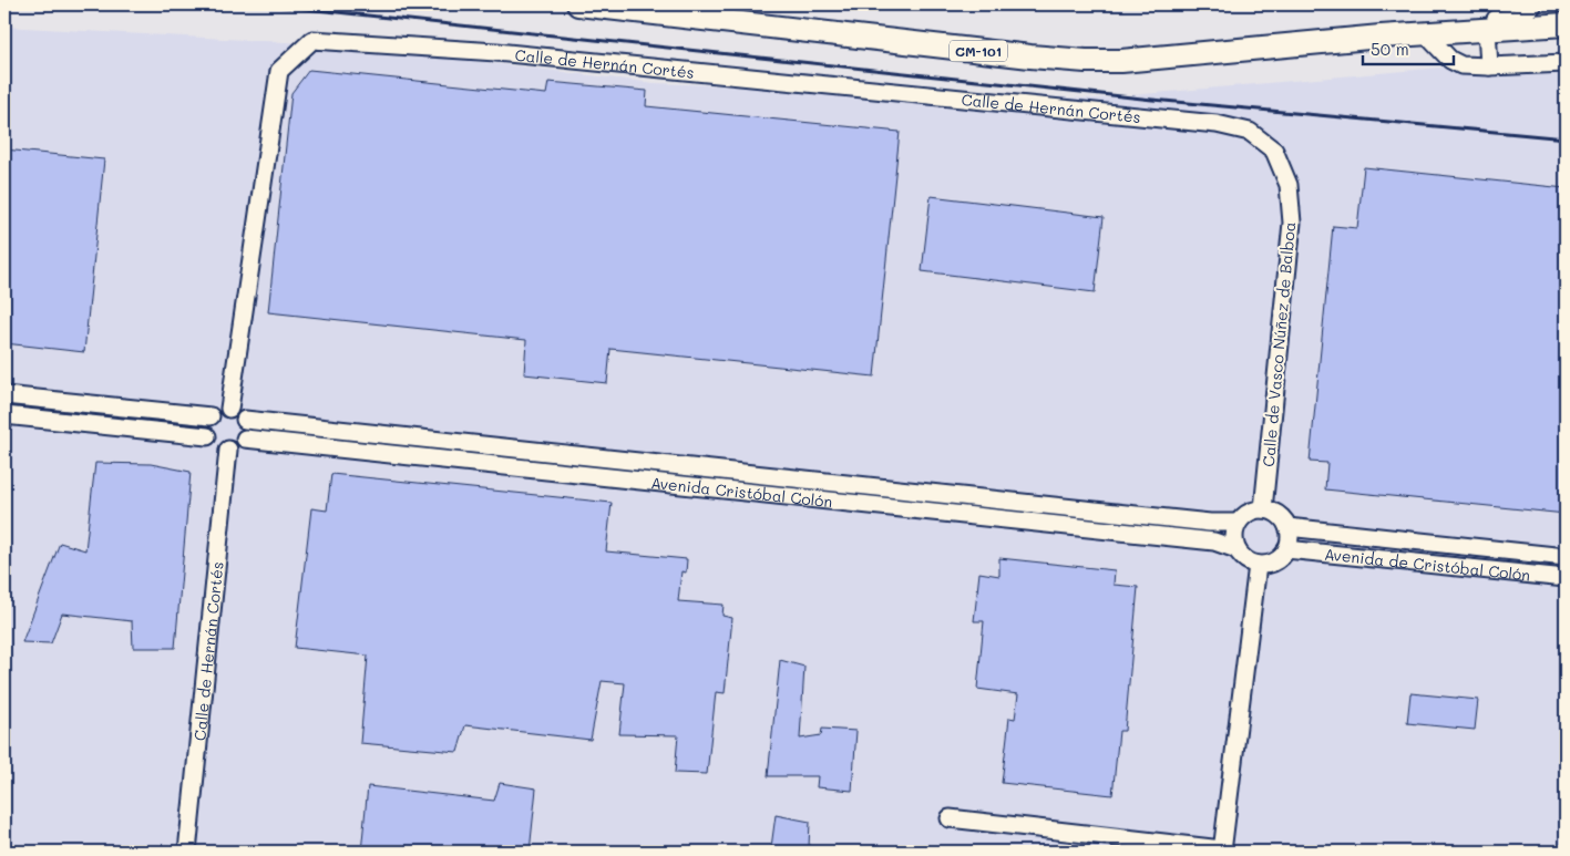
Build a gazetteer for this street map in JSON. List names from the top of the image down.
{
  "streets": {
    "main road": ["CM-101"],
    "street": [
      "Calle de Hernán Cortés",
      "Calle de Vasco Núñez de Balboa",
      "Avenida Cristóbal Colón",
      "Avenida de Cristóbal Colón"
    ]
  },
  "crossings": [
    ["Calle de Hernán Cortés", "Calle de Vasco Núñez de Balboa"],
    ["Calle de Hernán Cortés", "Avenida Cristóbal Colón"],
    ["Calle de Vasco Núñez de Balboa", "Avenida Cristóbal Colón"],
    ["Calle de Vasco Núñez de Balboa", "Avenida de Cristóbal Colón"],
    ["Avenida Cristóbal Colón", "Avenida de Cristóbal Colón"]
  ],
  "scale_bar": "50 m"
}
